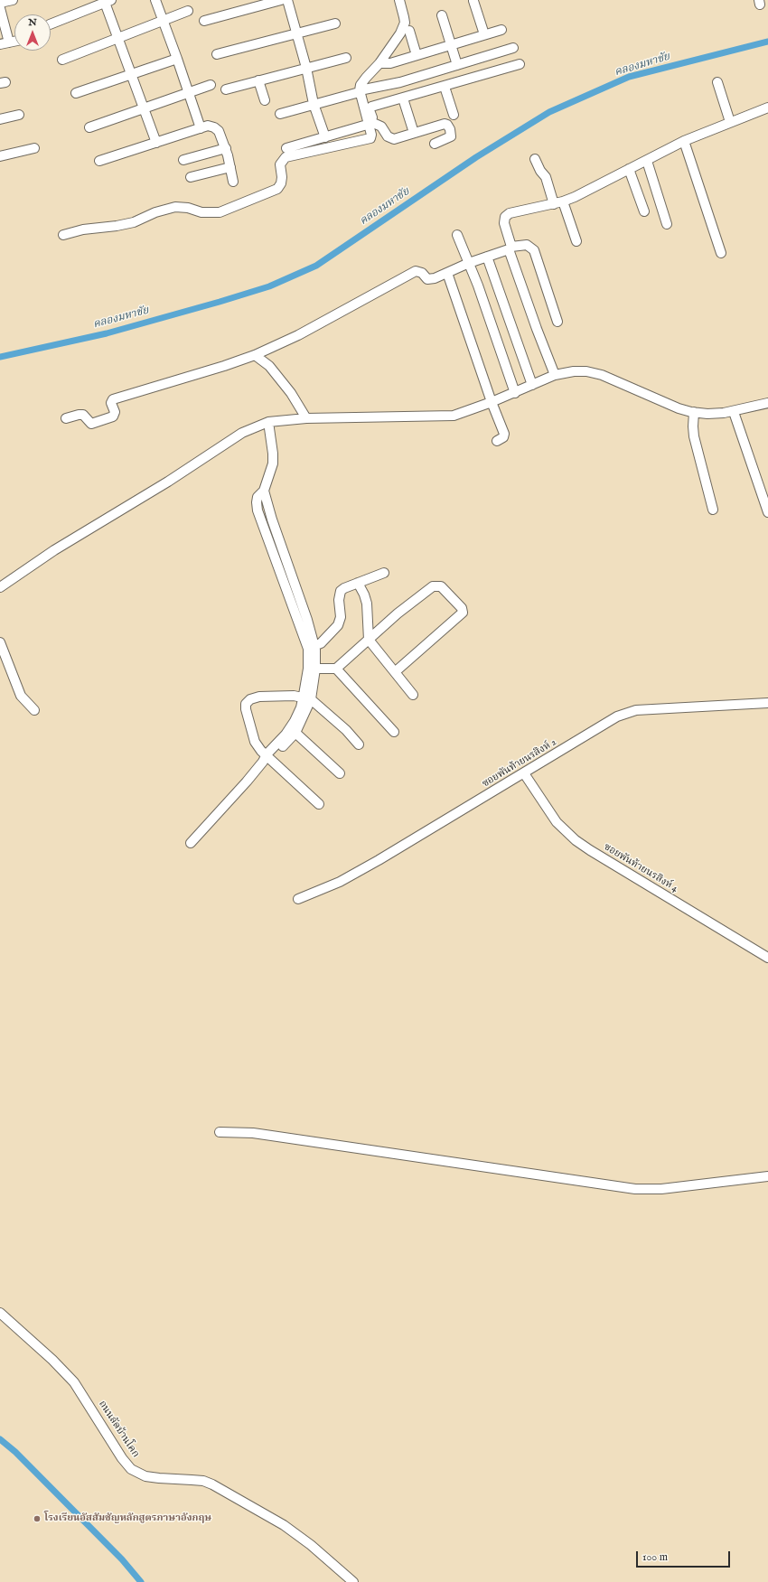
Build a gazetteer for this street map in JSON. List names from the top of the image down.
{
  "streets": {
    "street": ["ซอยพันท้ายนรสิงห์ 2", "ซอยพันท้ายนรสิงห์ 4", "ถนนลัดบ้านโคก"]
  },
  "crossings": [
    ["ซอยพันท้ายนรสิงห์ 2", "ซอยพันท้ายนรสิงห์ 4"]
  ],
  "water": ["คลองมหาชัย"],
  "places": ["โรงเรียนอัสสัมชัญหลักสูตรภาษาอังกฤษ"],
  "scale_bar": "100 m",
  "north": "top"
}
